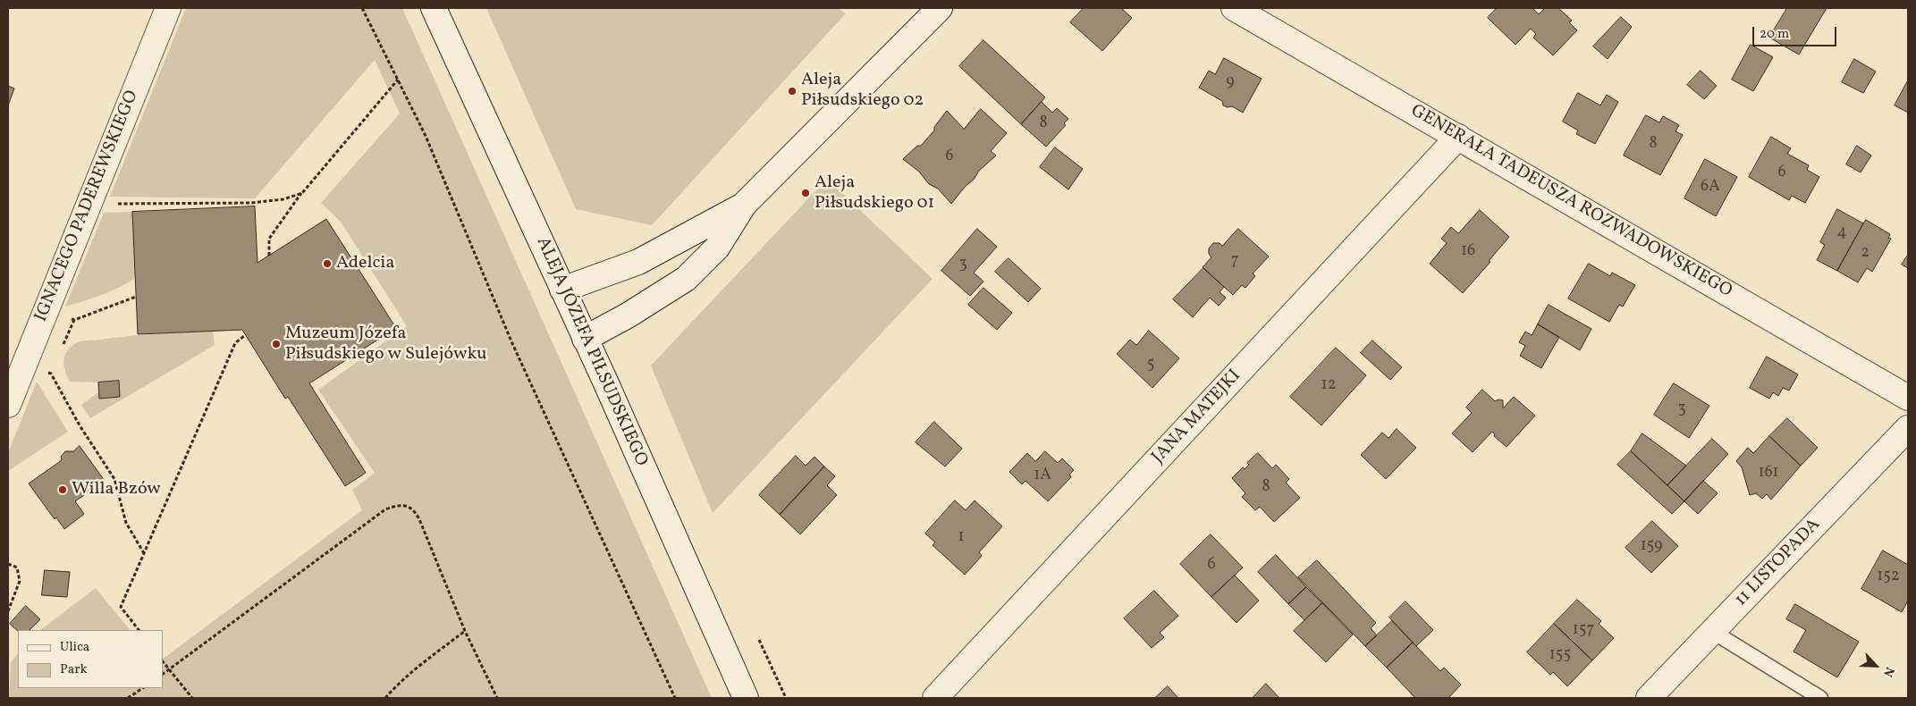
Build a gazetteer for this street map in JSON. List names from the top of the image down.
{
  "streets": {
    "street": [
      "GENERAŁA TADEUSZA ROZWADOWSKIEGO",
      "IGNACEGO PADEREWSKIEGO",
      "ALEJA JÓZEFA PIŁSUDSKIEGO",
      "JANA MATEJKI",
      "11 LISTOPADA"
    ]
  },
  "crossings": [
    ["GENERAŁA TADEUSZA ROZWADOWSKIEGO", "JANA MATEJKI"]
  ],
  "places": [
    "Aleja Piłsudskiego 02",
    "Aleja Piłsudskiego 01",
    "Adelcia",
    "Muzeum Józefa Piłsudskiego w Sulejówku",
    "Willa Bzów"
  ],
  "house_numbers": [
    "9",
    "8",
    "8",
    "6",
    "6",
    "6A",
    "4",
    "16",
    "2",
    "7",
    "3",
    "5",
    "12",
    "3",
    "161",
    "1A",
    "8",
    "1",
    "159",
    "6",
    "152",
    "157",
    "155"
  ],
  "legend": ["Ulica", "Park"],
  "scale_bar": "20 m",
  "north": "bottom right"
}
